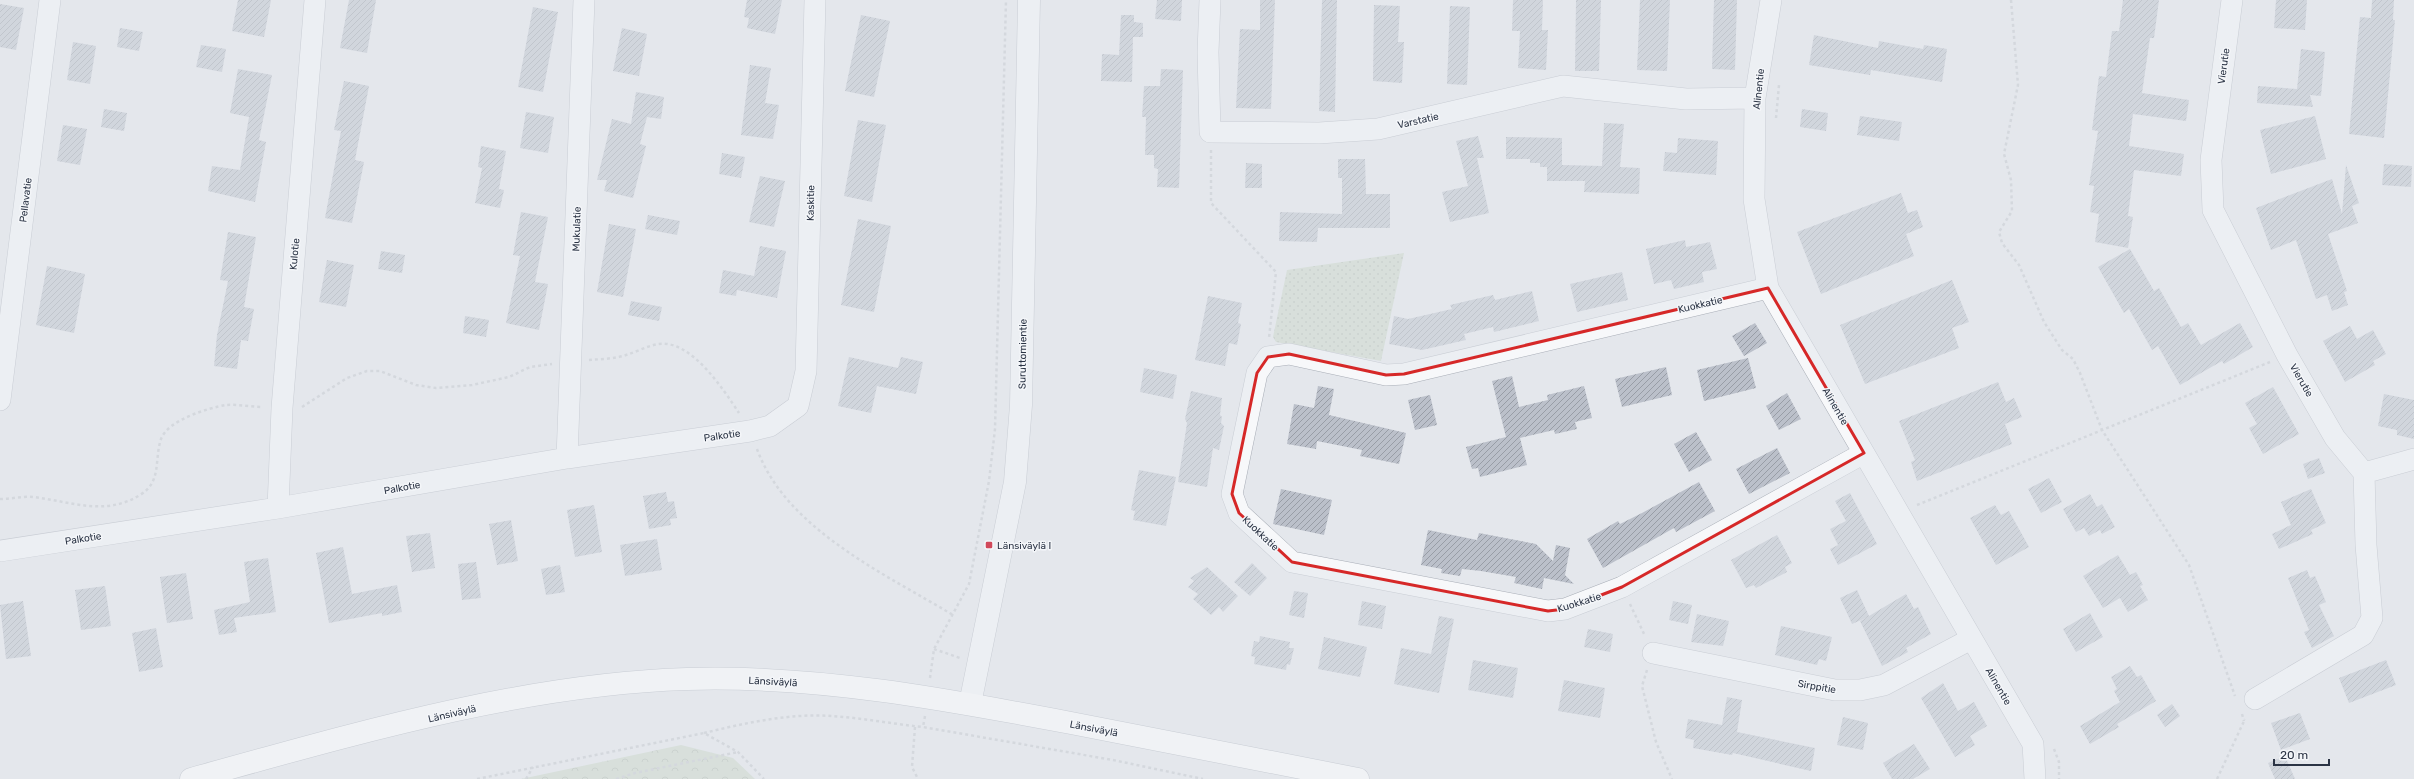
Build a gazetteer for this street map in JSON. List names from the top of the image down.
{
  "streets": {
    "main road": ["Länsiväylä"],
    "street": [
      "Vierutie",
      "Alinentie",
      "Varstatie",
      "Pellavatie",
      "Kaskitie",
      "Mukulatie",
      "Kulotie",
      "Kuokkatie",
      "Suruttomientie",
      "Palkotie",
      "Sirppitie"
    ]
  },
  "crossings": [
    ["Alinentie", "Varstatie"],
    ["Alinentie", "Kuokkatie"],
    ["Alinentie", "Sirppitie"],
    ["Kaskitie", "Palkotie"],
    ["Mukulatie", "Palkotie"],
    ["Kulotie", "Palkotie"],
    ["Suruttomientie", "Länsiväylä"]
  ],
  "places": {
    "transit": ["Länsiväylä I"]
  },
  "scale_bar": "20 m"
}
